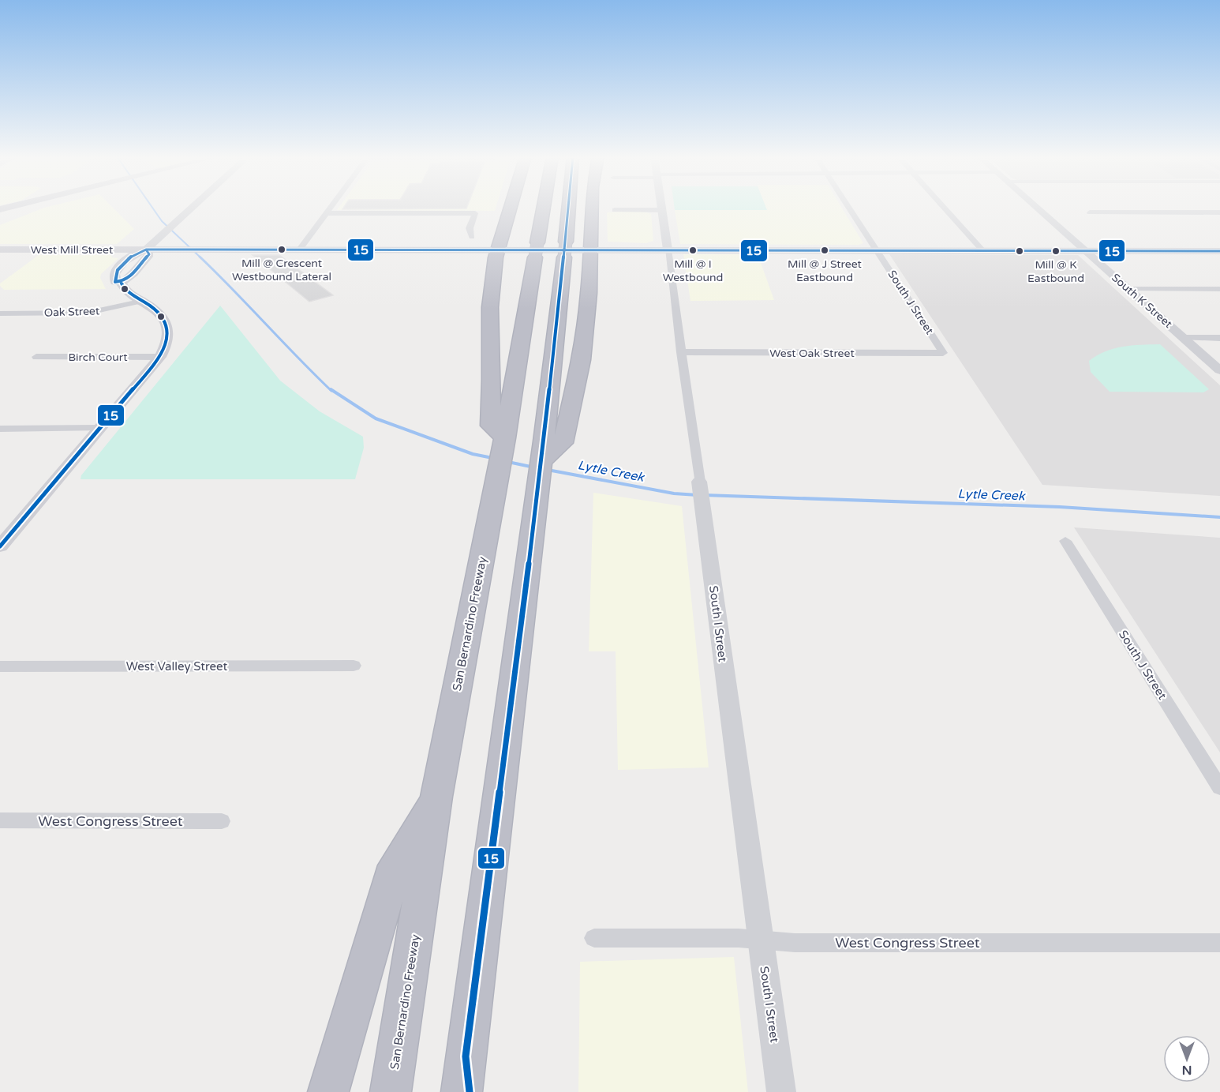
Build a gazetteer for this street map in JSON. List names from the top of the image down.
{
  "streets": {
    "highway": ["San Bernardino Freeway"],
    "main road": ["West Mill Street"],
    "street": [
      "South K Street",
      "South J Street",
      "Oak Street",
      "West Oak Street",
      "Birch Court",
      "South I Street",
      "West Valley Street",
      "West Congress Street"
    ]
  },
  "crossings": [
    ["West Mill Street", "South K Street"],
    ["West Mill Street", "South J Street"],
    ["West Mill Street", "South I Street"],
    ["South J Street", "West Oak Street"],
    ["West Oak Street", "South I Street"],
    ["South I Street", "West Congress Street"]
  ],
  "water": ["Lytle Creek"],
  "places": [
    "Mill @ Crescent Westbound Lateral",
    "Mill @ I Westbound",
    "Mill @ J Street Eastbound",
    "Mill @ K Eastbound"
  ],
  "lines": ["transit line 15"],
  "north": "bottom"
}
